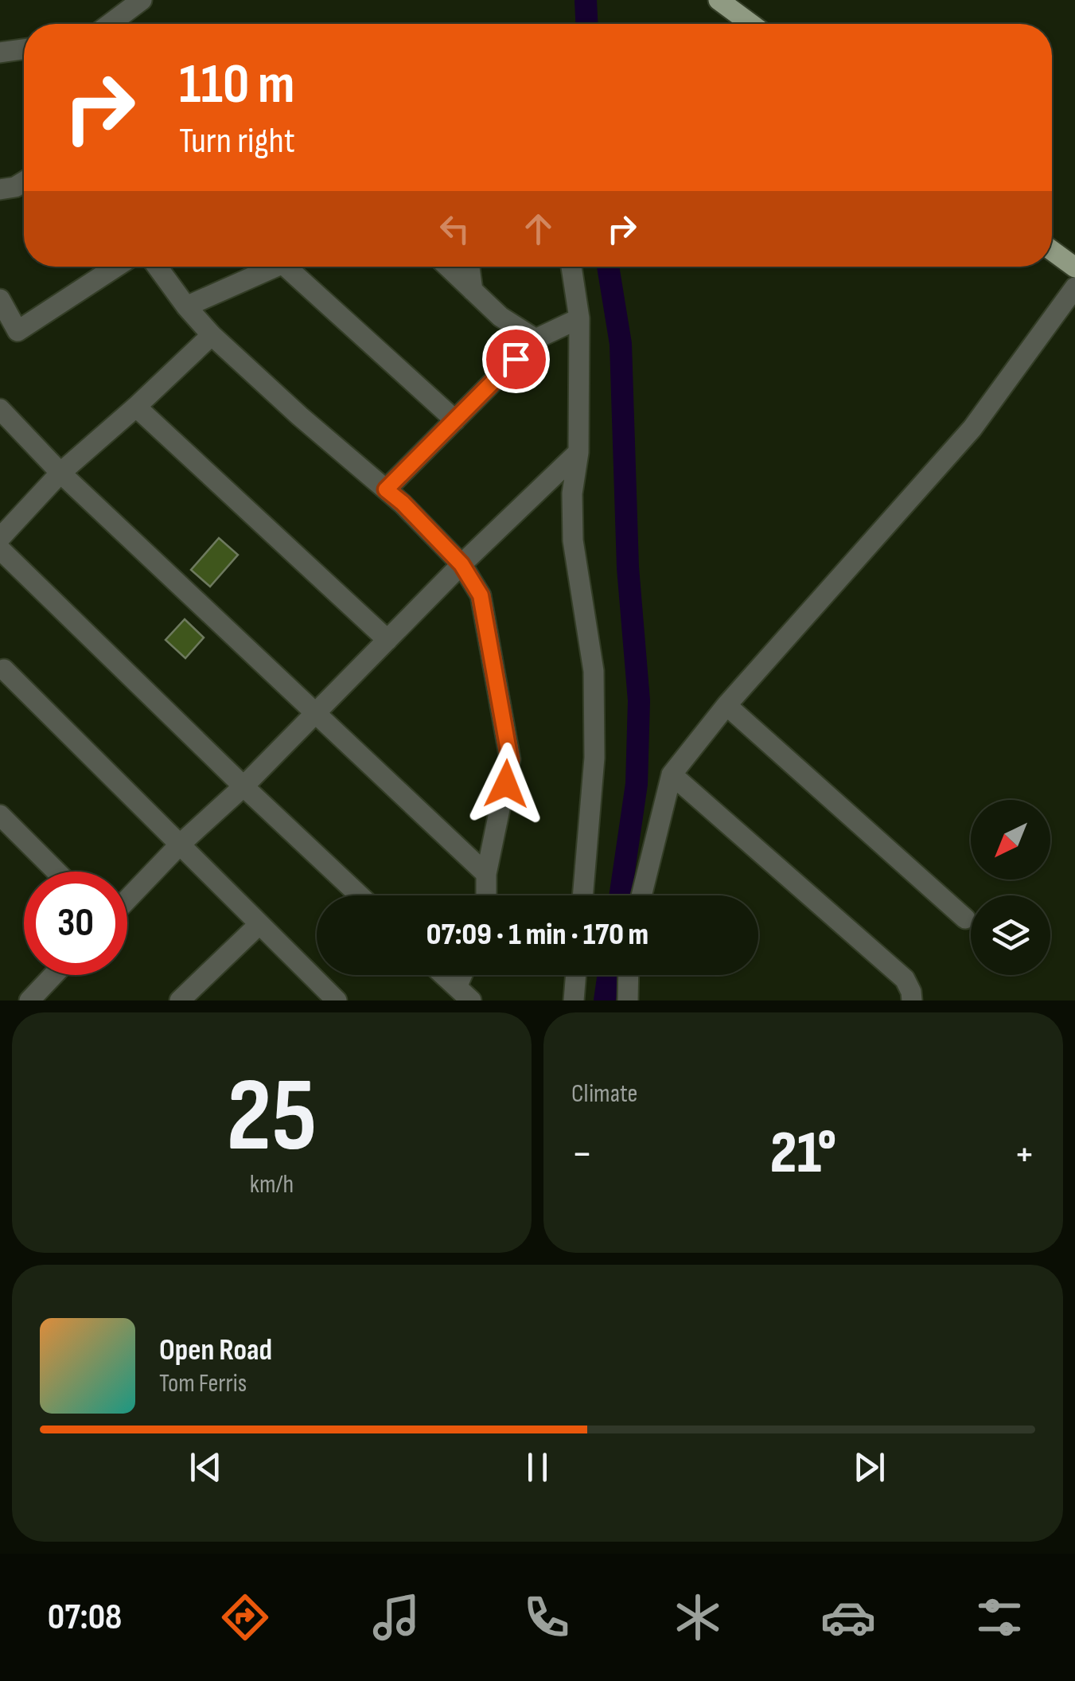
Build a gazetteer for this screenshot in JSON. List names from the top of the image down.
{
  "north": "bottom left",
  "page": {
    "turn": ["110 m", "Turn right"],
    "limit": "30",
    "trip": "07:09 · 1 min · 170 m",
    "tile": [
      ["25", "km/h"],
      "Climate"
    ],
    "heat": ["−", "21°", "+"],
    "song": ["Open Road", "Tom Ferris"],
    "tabs": "07:08"
  }
}
